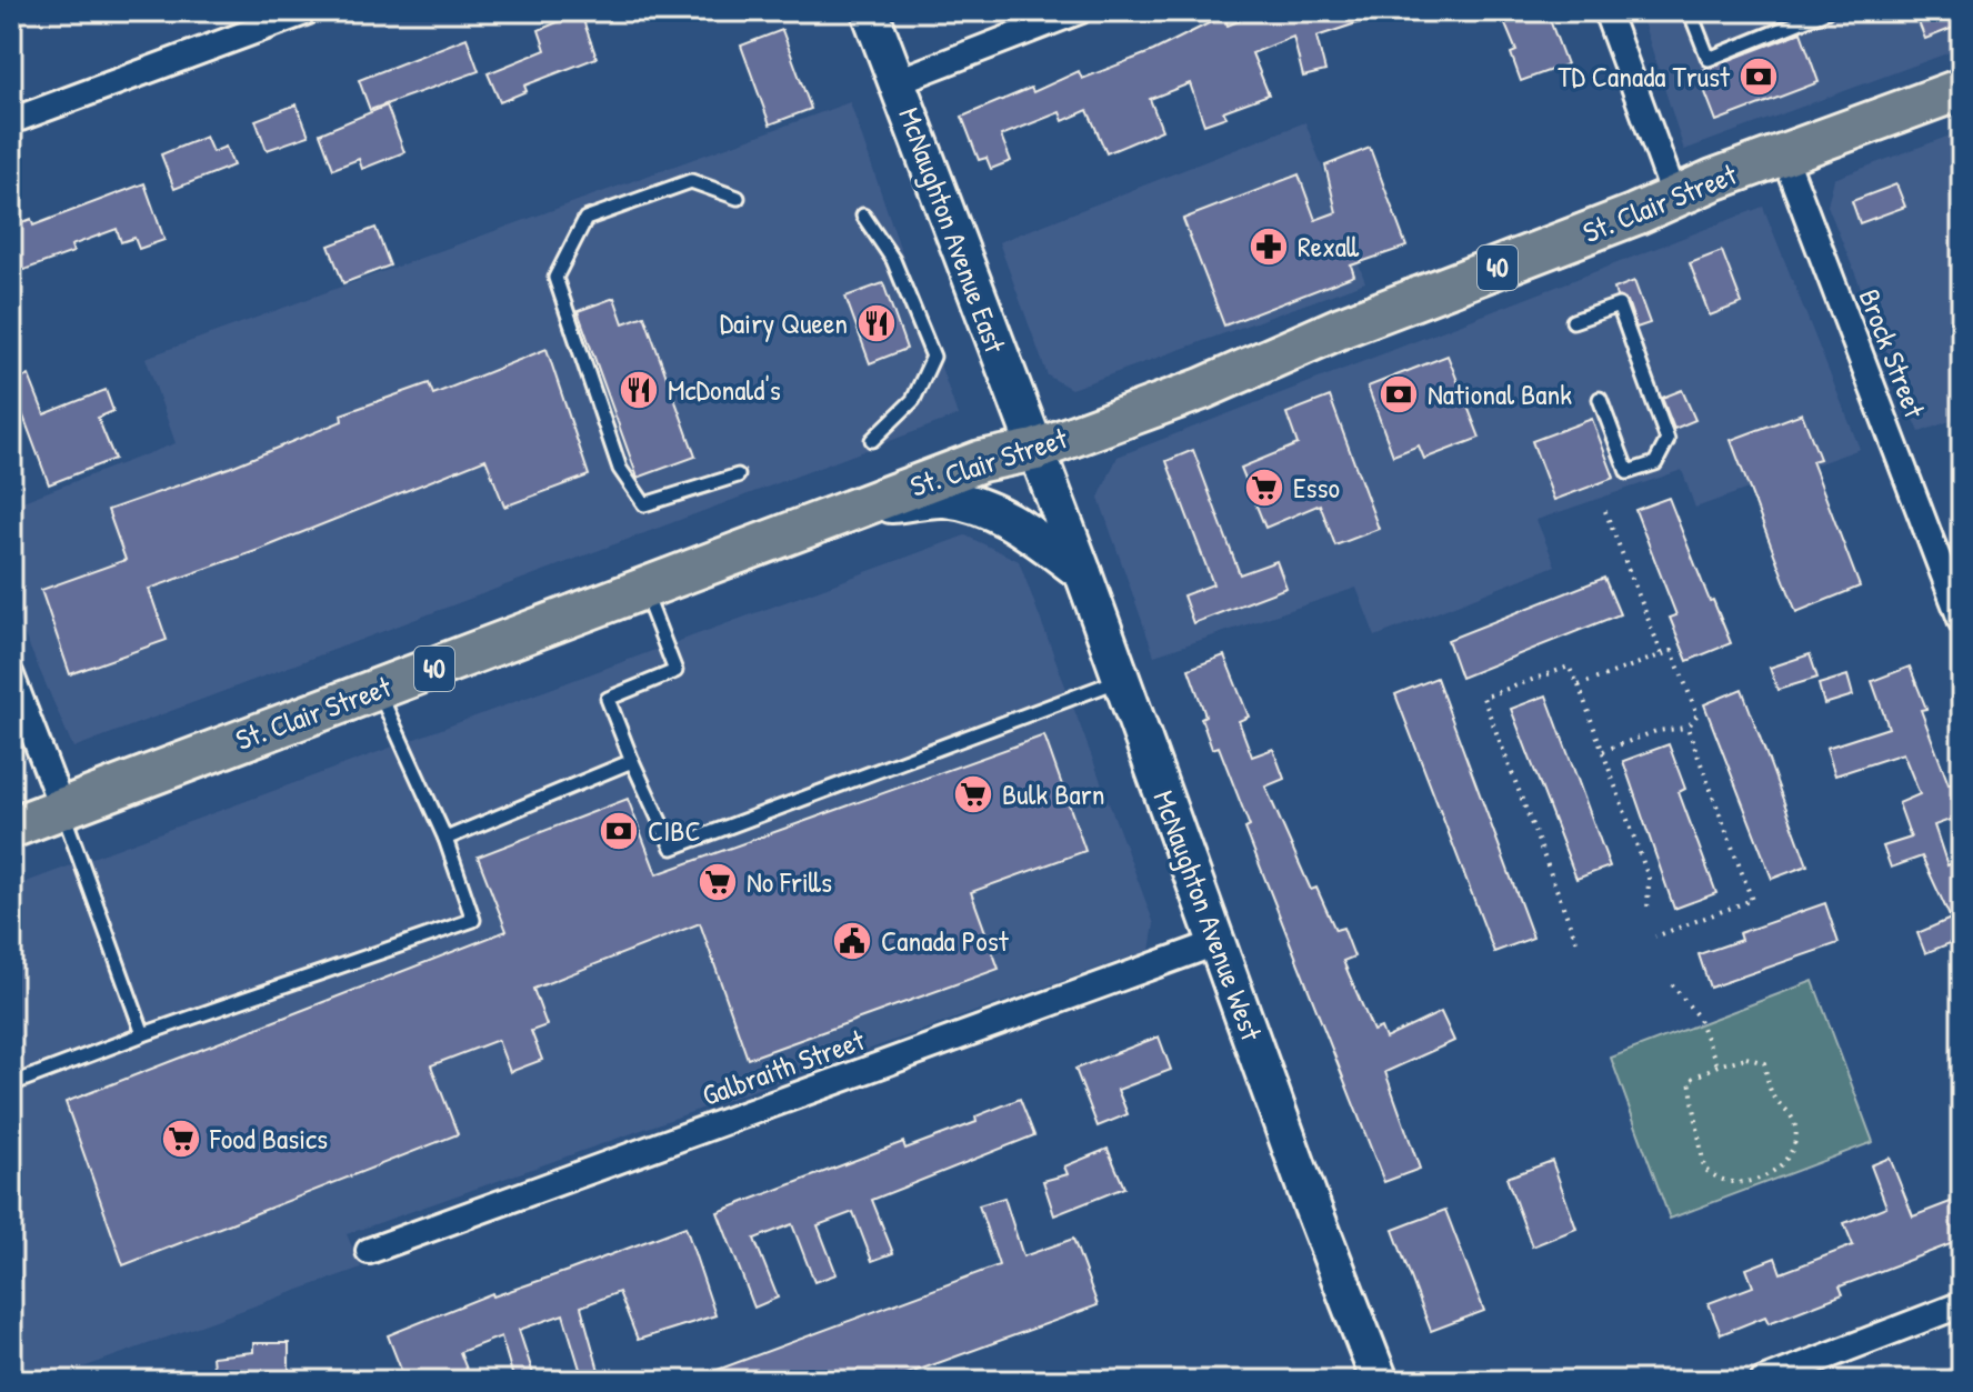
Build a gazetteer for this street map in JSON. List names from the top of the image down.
{
  "streets": {
    "main road": [
      "St. Clair Street",
      "McNaughton Avenue East",
      "40",
      "McNaughton Avenue West"
    ],
    "street": ["Brock Street", "Galbraith Street"]
  },
  "crossings": [
    ["St. Clair Street", "McNaughton Avenue East"],
    ["St. Clair Street", "Brock Street"],
    ["St. Clair Street", "McNaughton Avenue West"],
    ["McNaughton Avenue East", "McNaughton Avenue West"],
    ["McNaughton Avenue West", "Galbraith Street"]
  ],
  "places": {
    "bank": ["TD Canada Trust", "National Bank", "CIBC"],
    "pharmacy": ["Rexall"],
    "restaurant": ["Dairy Queen", "McDonald's"],
    "supermarket": [
      "Esso",
      "Bulk Barn",
      "No Frills",
      "Food Basics"
    ],
    "public building": ["Canada Post"]
  }
}
